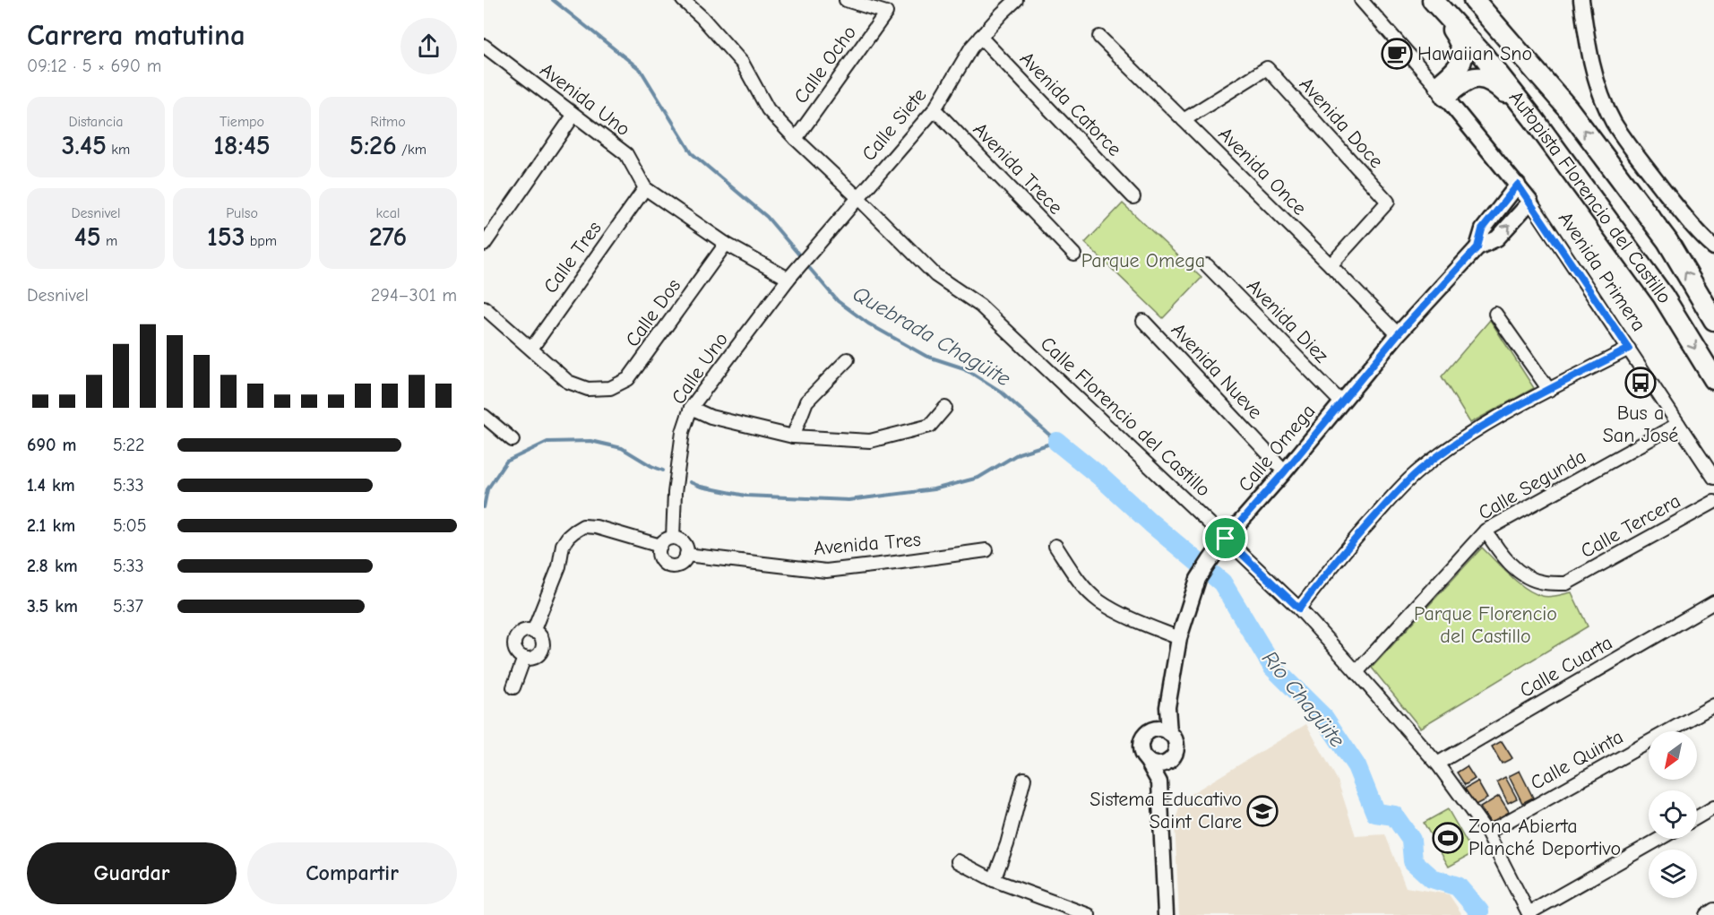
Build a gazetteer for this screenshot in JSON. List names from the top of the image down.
{
  "streets": {
    "highway": ["Autopista Florencio del Castillo"],
    "street": [
      "Calle Ocho",
      "Avenida Uno",
      "Avenida Catorce",
      "Avenida Doce",
      "Calle Siete",
      "Avenida Trece",
      "Avenida Once",
      "Calle Tres",
      "Avenida Primera",
      "Calle Dos",
      "Avenida Diez",
      "Calle Uno",
      "Avenida Nueve",
      "Calle Florencio del Castillo",
      "Calle Omega",
      "Calle Segunda",
      "Calle Tercera",
      "Avenida Tres",
      "Calle Cuarta",
      "Calle Quinta"
    ]
  },
  "crossings": [
    ["Calle Ocho", "Calle Florencio del Castillo"],
    ["Avenida Uno", "Calle Siete"],
    ["Avenida Uno", "Calle Tres"],
    ["Avenida Uno", "Calle Dos"],
    ["Avenida Uno", "Calle Uno"],
    ["Avenida Catorce", "Calle Siete"],
    ["Avenida Doce", "Avenida Once"],
    ["Calle Siete", "Avenida Trece"],
    ["Calle Siete", "Calle Uno"],
    ["Calle Siete", "Calle Florencio del Castillo"],
    ["Avenida Once", "Calle Omega"],
    ["Calle Tres", "Calle Dos"],
    ["Avenida Primera", "Calle Omega"],
    ["Avenida Primera", "Calle Segunda"],
    ["Avenida Diez", "Calle Omega"],
    ["Calle Uno", "Avenida Tres"],
    ["Avenida Nueve", "Calle Omega"],
    ["Calle Florencio del Castillo", "Calle Omega"],
    ["Calle Florencio del Castillo", "Calle Segunda"],
    ["Calle Florencio del Castillo", "Calle Cuarta"],
    ["Calle Florencio del Castillo", "Calle Quinta"],
    ["Calle Segunda", "Calle Tercera"]
  ],
  "water": ["Quebrada Chagüite", "Río Chagüite"],
  "parks": ["Parque Omega", "Parque Florencio del Castillo"],
  "places": {
    "cafe": ["Hawaiian Sno"],
    "bus stop": ["Bus a San José"],
    "school or university": ["Sistema Educativo Saint Clare"],
    "sports": ["Zona Abierta Planché Deportivo"]
  },
  "north": "bottom left",
  "page": {
    "heading": ["Carrera matutina", "09:12 · 5 × 690 m"],
    "stats": [
      ["Distancia", "3.45 km"],
      ["Tiempo", "18:45"],
      ["Ritmo", "5:26 /km"],
      ["Desnivel", "45 m"],
      ["Pulso", "153 bpm"],
      ["kcal", "276"]
    ],
    "chart": ["Desnivel", "294–301 m"],
    "list": [
      {
        "name": "690 m",
        "note": "5:22"
      },
      {
        "name": "1.4 km",
        "note": "5:33"
      },
      {
        "name": "2.1 km",
        "note": "5:05"
      },
      {
        "name": "2.8 km",
        "note": "5:33"
      },
      {
        "name": "3.5 km",
        "note": "5:37"
      }
    ],
    "buttons": ["Guardar", "Compartir"]
  }
}
